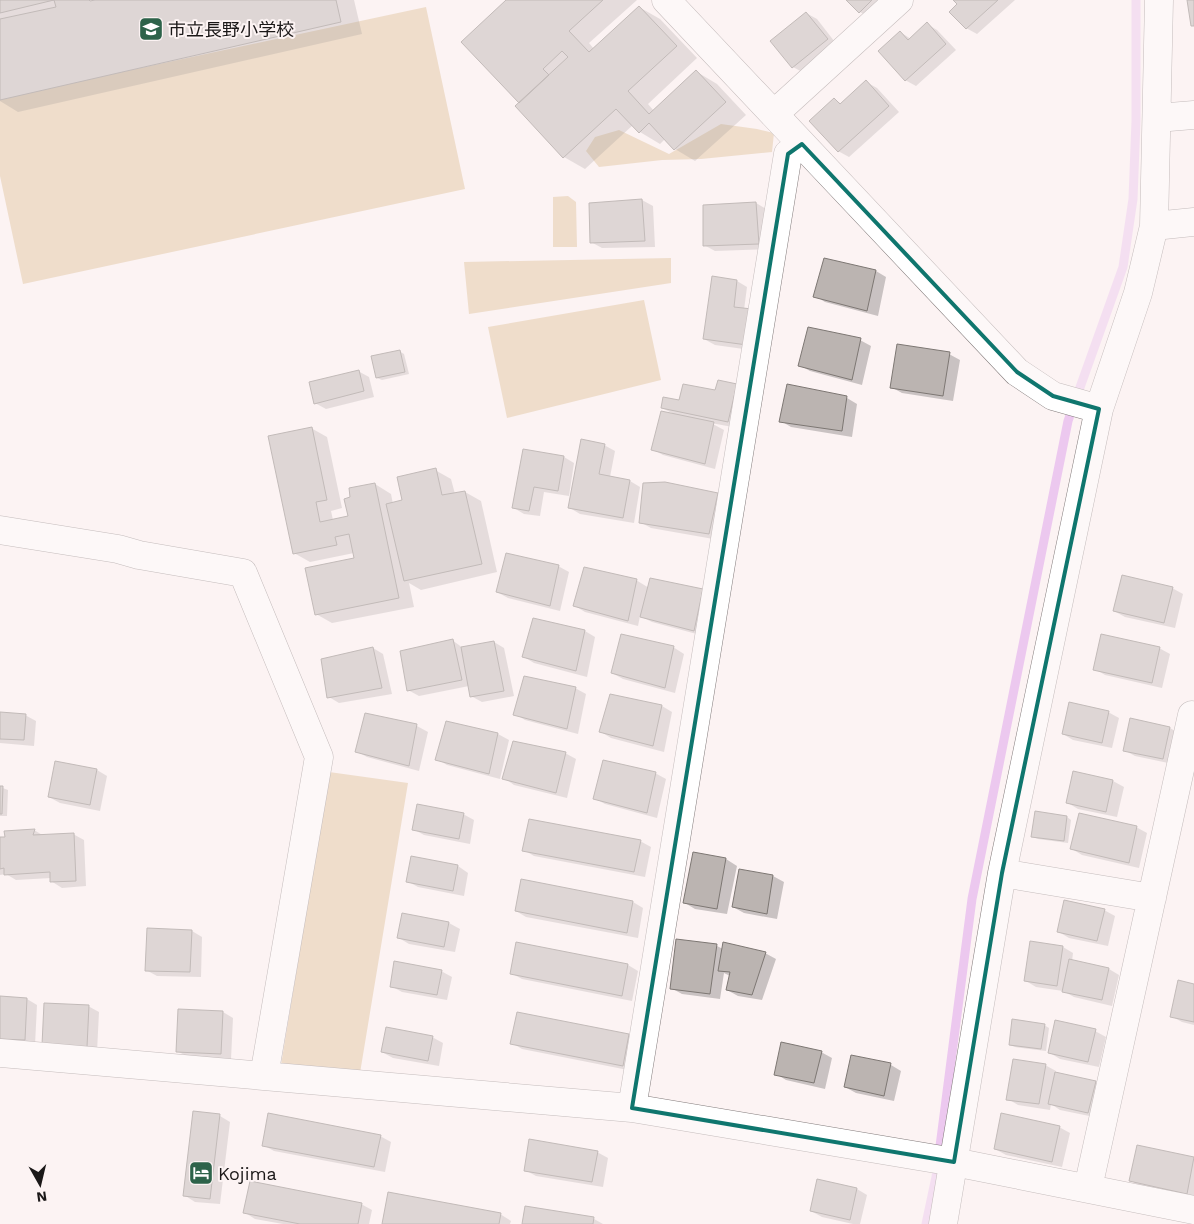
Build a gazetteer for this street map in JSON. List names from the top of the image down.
{
  "places": {
    "school or university": ["市立長野小学校"],
    "hotel": ["Kojima"]
  },
  "north": "bottom"
}
